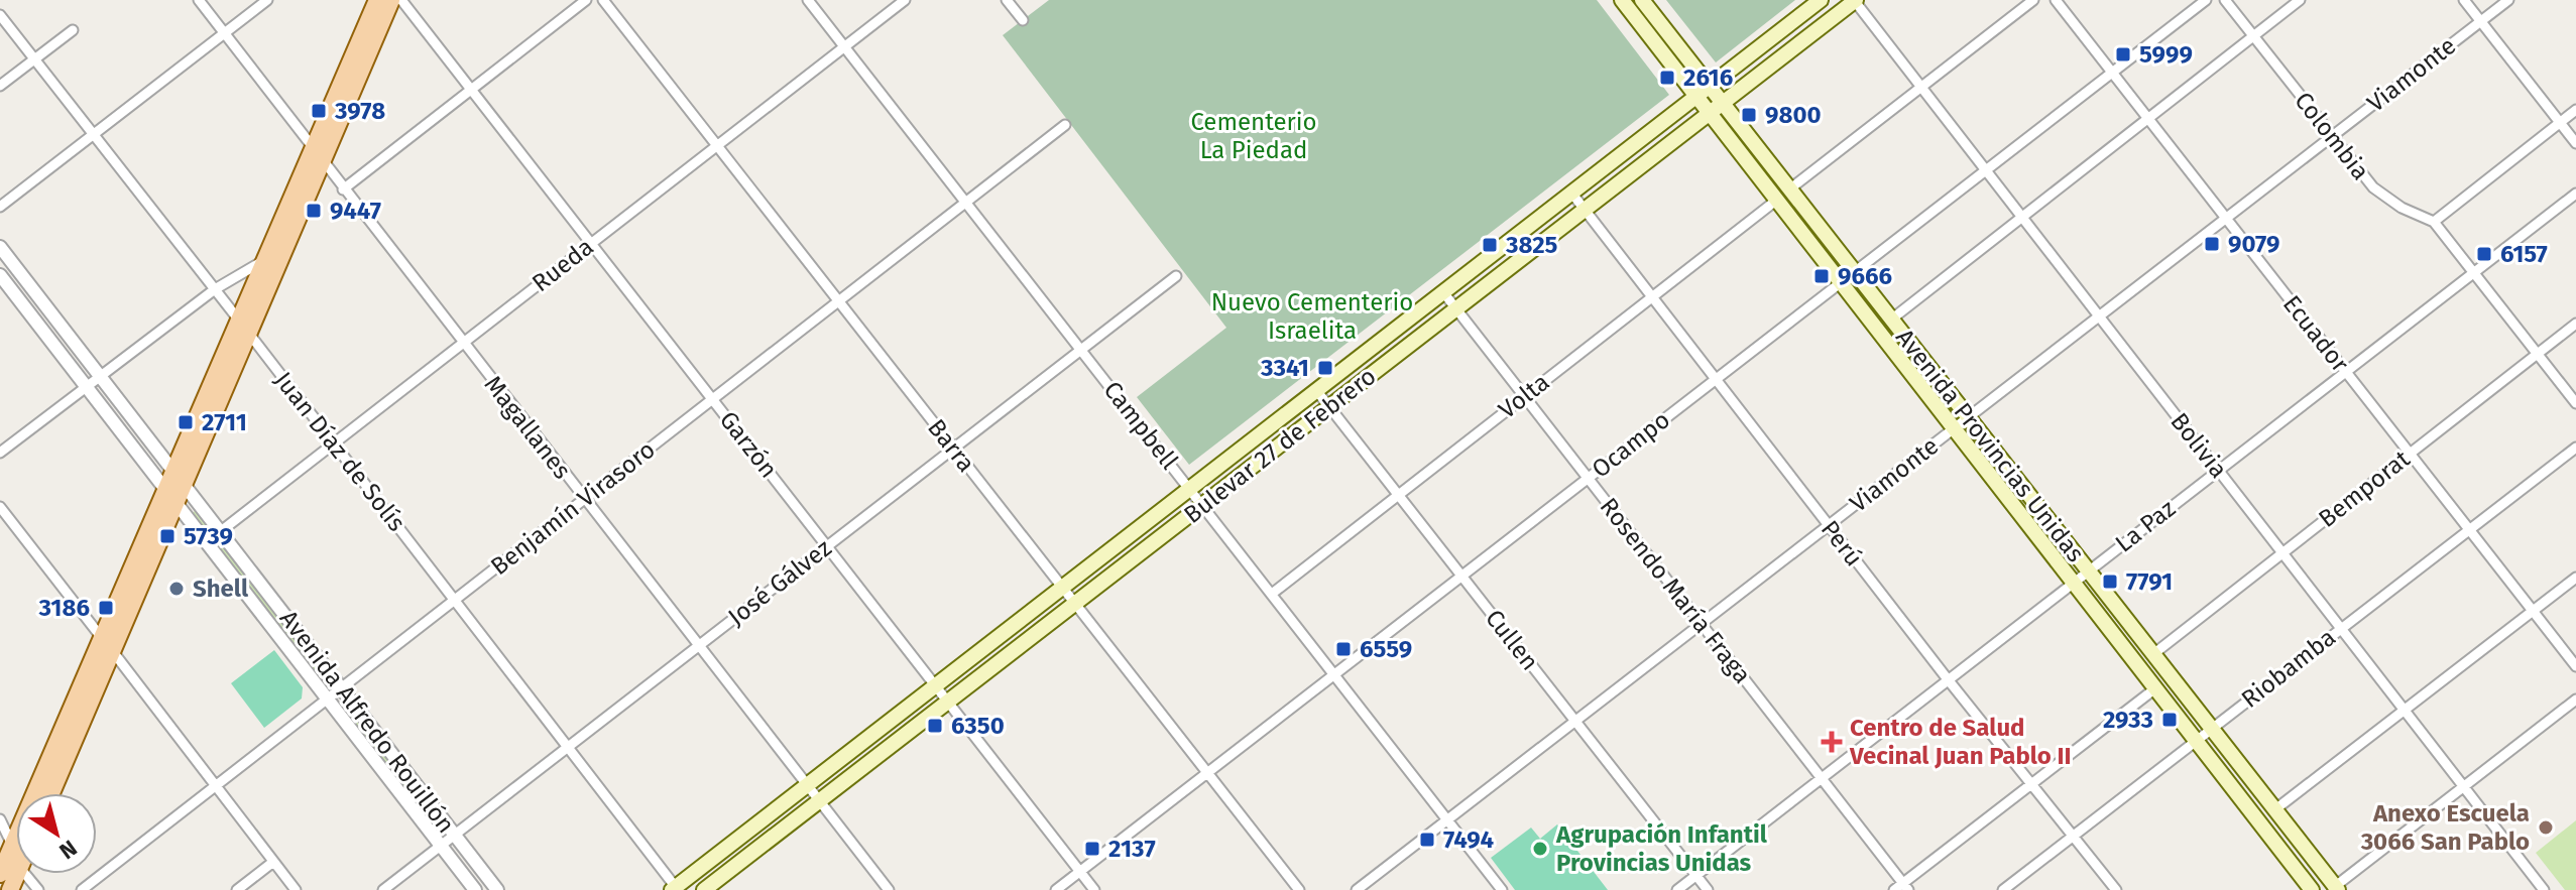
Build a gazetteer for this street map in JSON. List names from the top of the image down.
{
  "streets": {
    "main road": ["Bulevar 27 de Febrero", "Avenida Provincias Unidas"],
    "street": [
      "Viamonte",
      "Colombia",
      "Rueda",
      "Ecuador",
      "Volta",
      "Campbell",
      "Magallanes",
      "Garzón",
      "Ocampo",
      "Barra",
      "Bolivia",
      "Juan Díaz de Solís",
      "Bemporat",
      "Benjamín Virasoro",
      "La Paz",
      "Perú",
      "José Gálvez",
      "Rosendo María Fraga",
      "Cullen",
      "Riobamba",
      "Avenida Alfredo Rouillón"
    ]
  },
  "crossings": [
    ["Viamonte", "Colombia"],
    ["Viamonte", "Ecuador"],
    ["Viamonte", "Campbell"],
    ["Viamonte", "Avenida Provincias Unidas"],
    ["Viamonte", "Bolivia"],
    ["Viamonte", "Perú"],
    ["Viamonte", "Rosendo María Fraga"],
    ["Viamonte", "Cullen"],
    ["Colombia", "Bemporat"],
    ["Colombia", "La Paz"],
    ["Rueda", "Campbell"],
    ["Rueda", "Magallanes"],
    ["Rueda", "Garzón"],
    ["Rueda", "Barra"],
    ["Rueda", "Juan Díaz de Solís"],
    ["Rueda", "Avenida Alfredo Rouillón"],
    ["Ecuador", "Ocampo"],
    ["Ecuador", "Bemporat"],
    ["Ecuador", "La Paz"],
    ["Ecuador", "Riobamba"],
    ["Volta", "Campbell"],
    ["Volta", "Avenida Provincias Unidas"],
    ["Volta", "Perú"],
    ["Volta", "Rosendo María Fraga"],
    ["Volta", "Cullen"],
    ["Campbell", "Ocampo"],
    ["Campbell", "Bulevar 27 de Febrero"],
    ["Campbell", "Benjamín Virasoro"],
    ["Campbell", "José Gálvez"],
    ["Magallanes", "Bulevar 27 de Febrero"],
    ["Magallanes", "Benjamín Virasoro"],
    ["Magallanes", "José Gálvez"],
    ["Garzón", "Ocampo"],
    ["Garzón", "Bulevar 27 de Febrero"],
    ["Garzón", "Benjamín Virasoro"],
    ["Garzón", "José Gálvez"],
    ["Ocampo", "Barra"],
    ["Ocampo", "Avenida Provincias Unidas"],
    ["Ocampo", "Bolivia"],
    ["Ocampo", "Perú"],
    ["Ocampo", "Rosendo María Fraga"],
    ["Ocampo", "Cullen"],
    ["Barra", "Bulevar 27 de Febrero"],
    ["Barra", "Benjamín Virasoro"],
    ["Barra", "José Gálvez"],
    ["Bulevar 27 de Febrero", "Avenida Provincias Unidas"],
    ["Bulevar 27 de Febrero", "Bolivia"],
    ["Bulevar 27 de Febrero", "Juan Díaz de Solís"],
    ["Bulevar 27 de Febrero", "Perú"],
    ["Bulevar 27 de Febrero", "Rosendo María Fraga"],
    ["Bulevar 27 de Febrero", "Cullen"],
    ["Avenida Provincias Unidas", "Bemporat"],
    ["Avenida Provincias Unidas", "La Paz"],
    ["Avenida Provincias Unidas", "Riobamba"],
    ["Bolivia", "Bemporat"],
    ["Bolivia", "La Paz"],
    ["Bolivia", "Riobamba"],
    ["Juan Díaz de Solís", "Benjamín Virasoro"],
    ["Juan Díaz de Solís", "José Gálvez"],
    ["Benjamín Virasoro", "Avenida Alfredo Rouillón"],
    ["La Paz", "Perú"],
    ["La Paz", "Rosendo María Fraga"],
    ["La Paz", "Cullen"],
    ["Perú", "Riobamba"],
    ["José Gálvez", "Avenida Alfredo Rouillón"]
  ],
  "parks": ["Cementerio La Piedad", "Nuevo Cementerio Israelita"],
  "places": {
    "transit": [
      "5999",
      "2616",
      "3978",
      "9800",
      "9447",
      "9079",
      "3825",
      "6157",
      "9666",
      "3341",
      "2711",
      "5739",
      "7791",
      "3186",
      "6559",
      "2933",
      "6350",
      "7494",
      "2137"
    ],
    "other": ["Shell", "Anexo Escuela 3066 San Pablo", "Agrupación Infantil Provincias Unidas"],
    "health": ["Centro de Salud Vecinal Juan Pablo II"]
  },
  "north": "bottom right"
}
